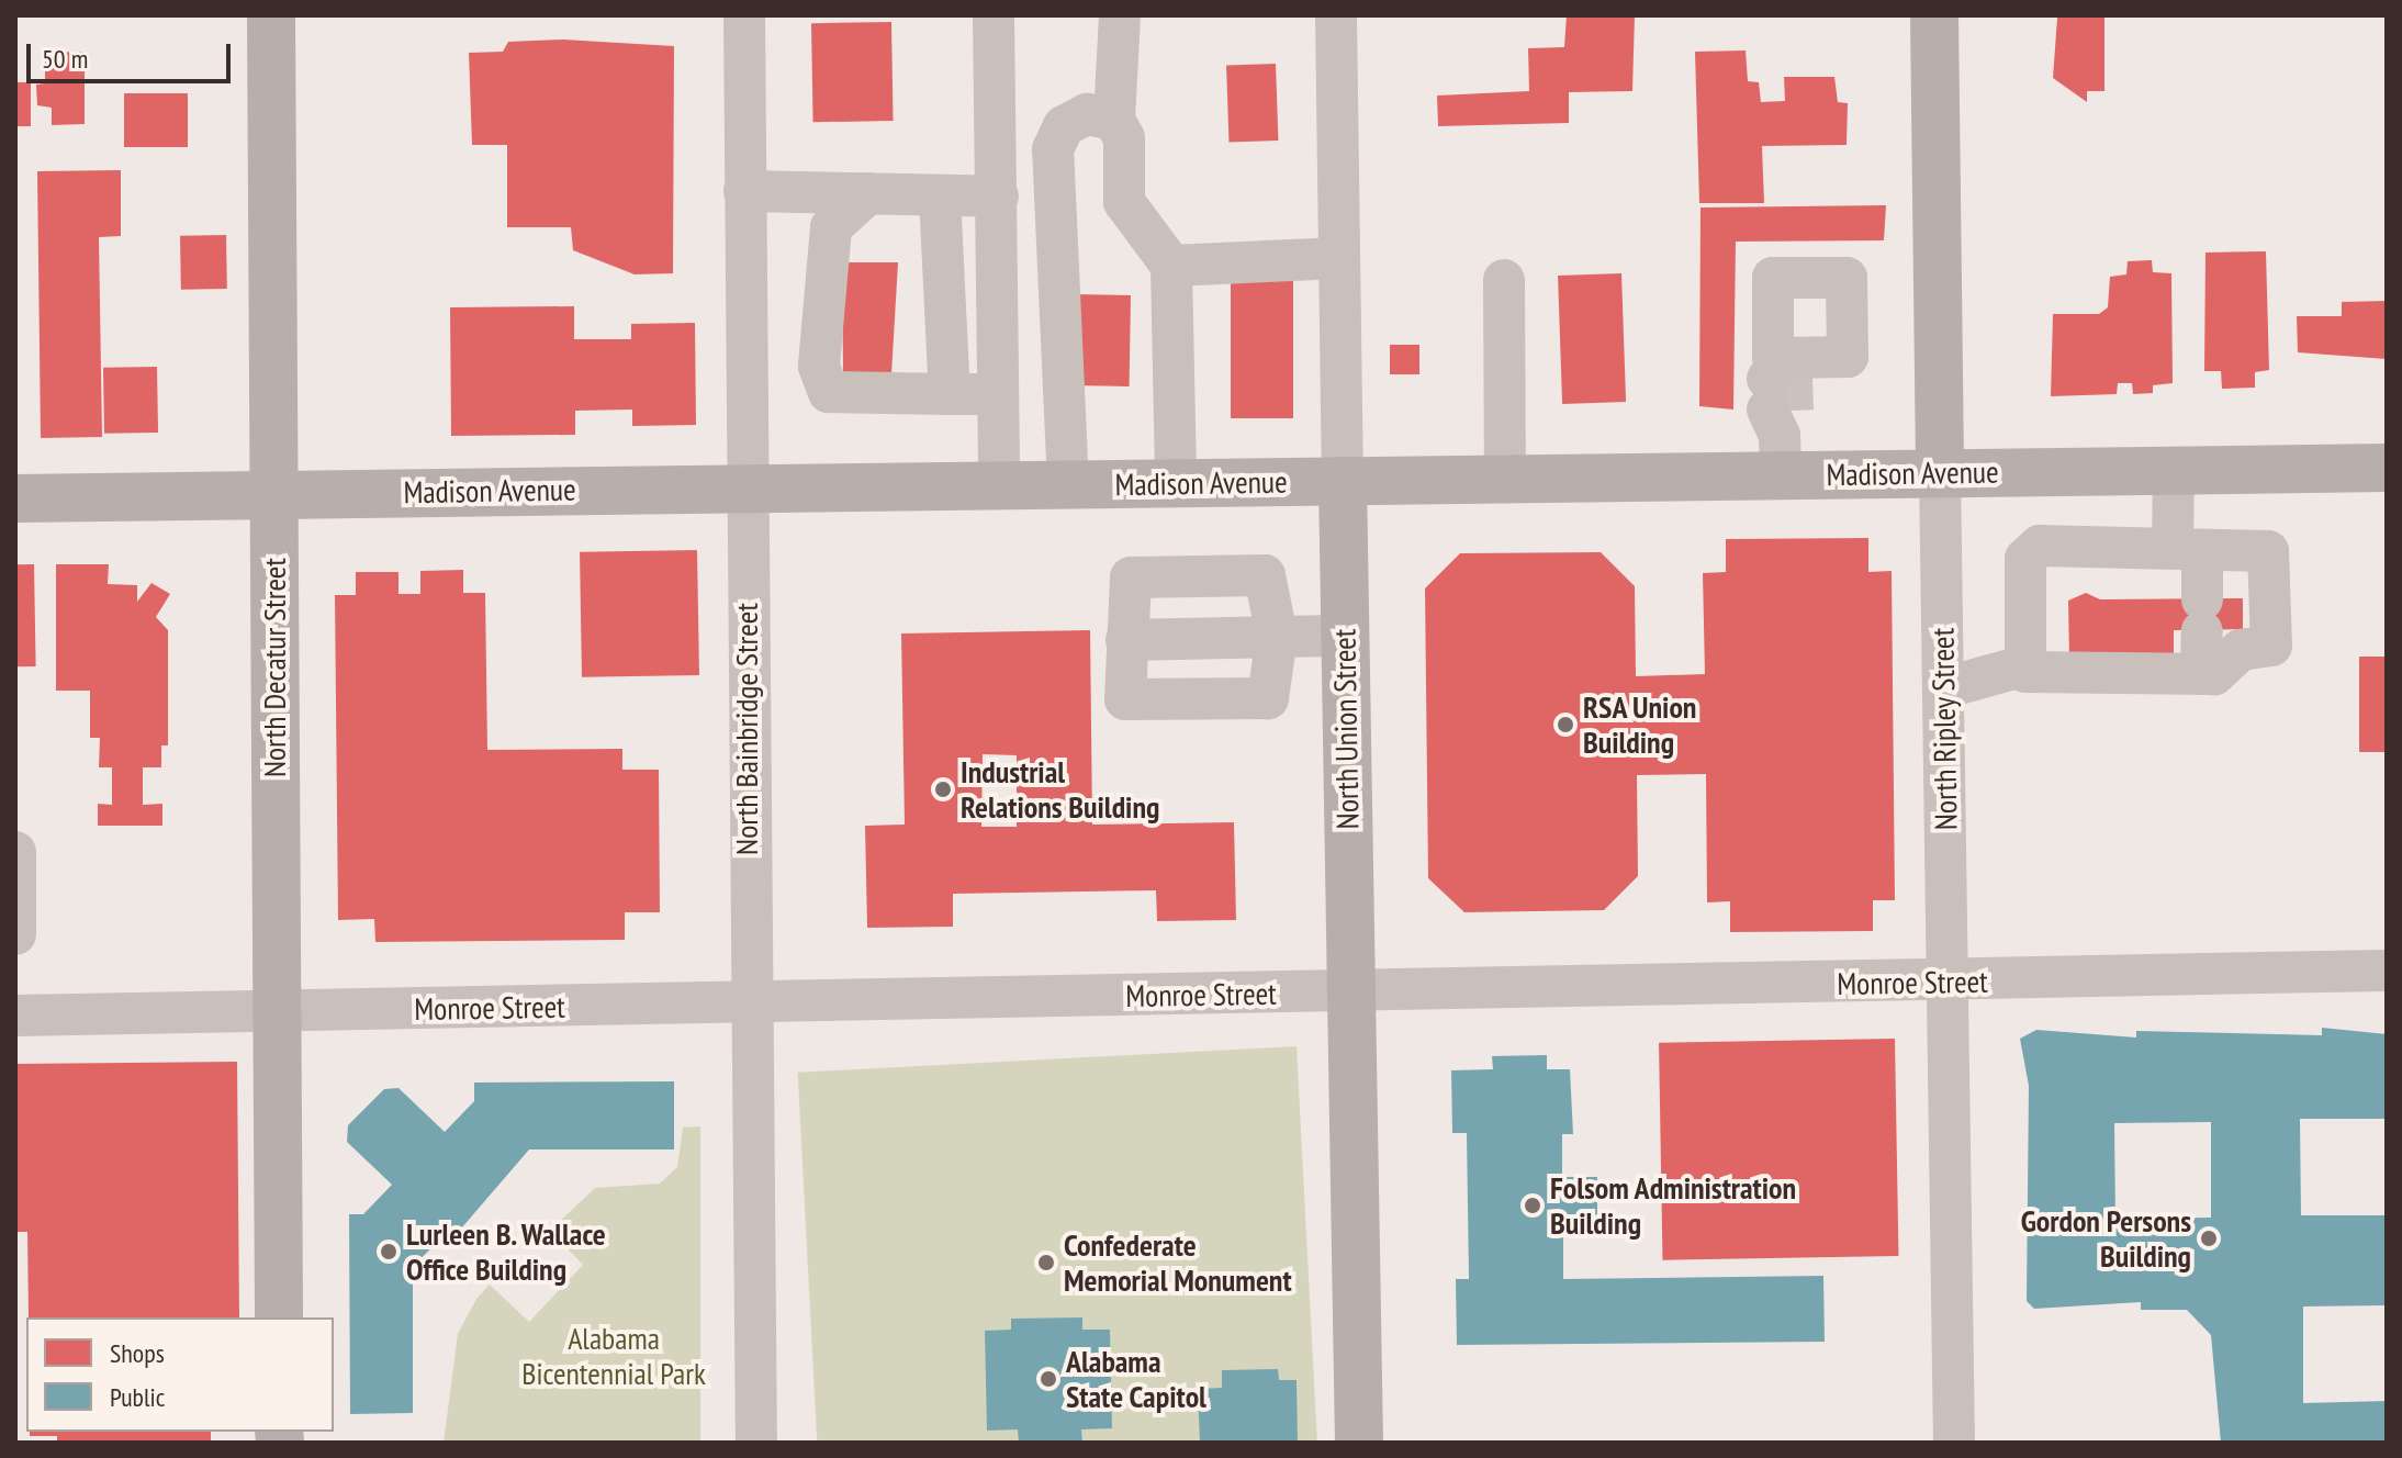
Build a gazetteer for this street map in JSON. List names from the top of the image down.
{
  "streets": {
    "main road": [
      "Madison Avenue",
      "North Decatur Street",
      "North Union Street",
      "North Ripley Street"
    ],
    "street": ["North Bainbridge Street", "Monroe Street"]
  },
  "crossings": [
    ["Madison Avenue", "North Decatur Street"],
    ["Madison Avenue", "North Bainbridge Street"],
    ["Madison Avenue", "North Union Street"],
    ["Madison Avenue", "North Ripley Street"],
    ["North Decatur Street", "Monroe Street"],
    ["North Bainbridge Street", "Monroe Street"],
    ["North Union Street", "Monroe Street"],
    ["North Ripley Street", "Monroe Street"]
  ],
  "parks": ["Alabama Bicentennial Park"],
  "places": [
    "RSA Union Building",
    "Industrial Relations Building",
    "Folsom Administration Building",
    "Gordon Persons Building",
    "Lurleen B. Wallace Office Building",
    "Confederate Memorial Monument",
    "Alabama State Capitol"
  ],
  "legend": ["Shops", "Public"],
  "scale_bar": "50 m"
}
